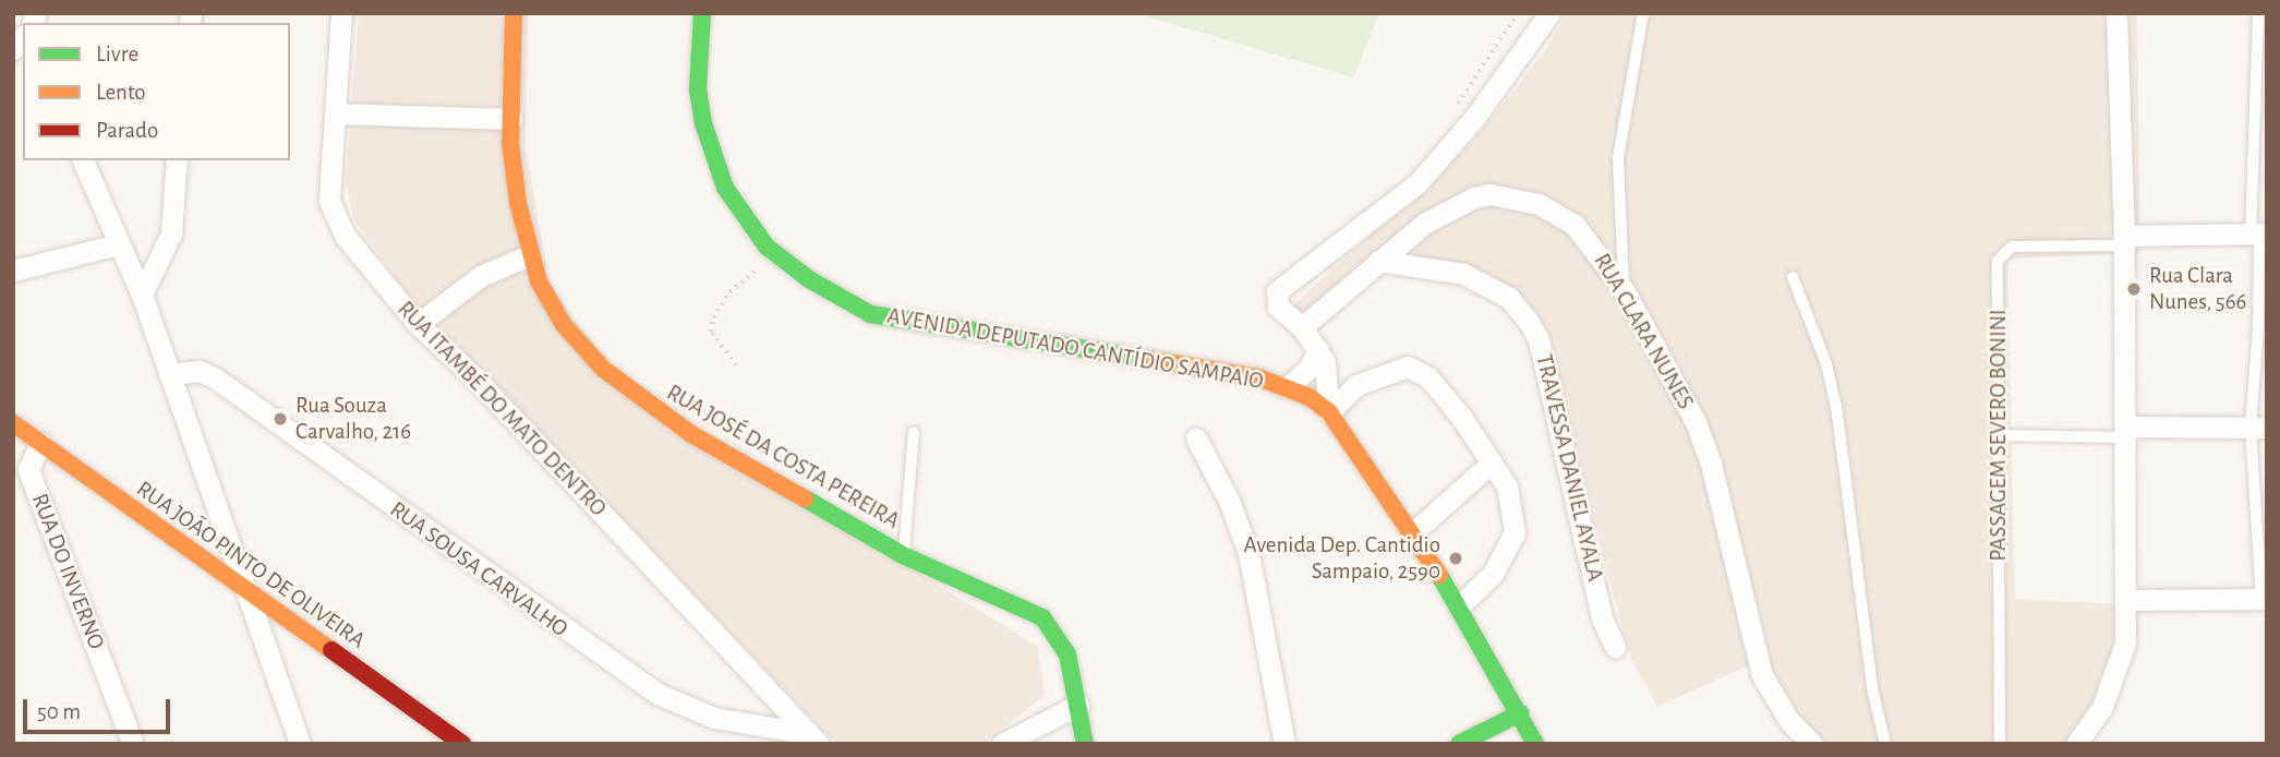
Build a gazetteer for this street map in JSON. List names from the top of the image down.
{
  "streets": {
    "street": [
      "RUA CLARA NUNES",
      "AVENIDA DEPUTADO CANTÍDIO SAMPAIO",
      "RUA ITAMBÉ DO MATO DENTRO",
      "RUA JOSÉ DA COSTA PEREIRA",
      "TRAVESSA DANIEL AYALA",
      "RUA JOÃO PINTO DE OLIVEIRA",
      "RUA SOUSA CARVALHO",
      "RUA DO INVERNO"
    ],
    "lane": ["PASSAGEM SEVERO BONINI"]
  },
  "crossings": [
    ["RUA CLARA NUNES", "AVENIDA DEPUTADO CANTÍDIO SAMPAIO"],
    ["RUA CLARA NUNES", "TRAVESSA DANIEL AYALA"],
    ["RUA ITAMBÉ DO MATO DENTRO", "RUA SOUSA CARVALHO"],
    ["RUA JOÃO PINTO DE OLIVEIRA", "RUA DO INVERNO"]
  ],
  "places": ["Rua Clara Nunes, 566", "Rua Souza Carvalho, 216", "Avenida Dep. Cantidio Sampaio, 2590"],
  "legend": ["Livre", "Lento", "Parado"],
  "scale_bar": "50 m"
}
